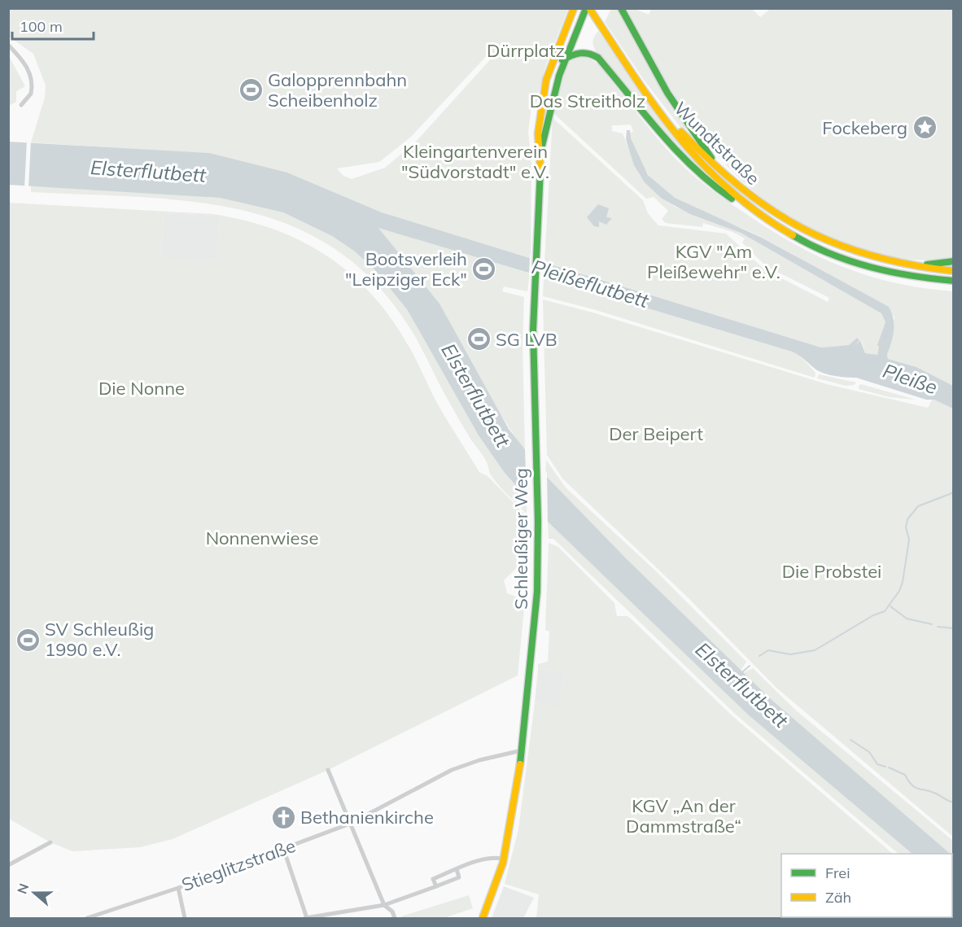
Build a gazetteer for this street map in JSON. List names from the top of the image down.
{
  "streets": {
    "main road": ["Wundtstraße", "Schleußiger Weg"],
    "street": ["Stieglitzstraße"]
  },
  "crossings": [
    ["Wundtstraße", "Schleußiger Weg"],
    ["Schleußiger Weg", "Stieglitzstraße"]
  ],
  "water": ["Elsterflutbett", "Pleißeflutbett", "Pleiße"],
  "parks": [
    "Dürrplatz",
    "Das Streitholz",
    "Kleingartenverein \"Südvorstadt\" e.V.",
    "KGV \"Am Pleißewehr\" e.V.",
    "Die Nonne",
    "Der Beipert",
    "Nonnenwiese",
    "Die Probstei",
    "KGV „An der Dammstraße“"
  ],
  "places": {
    "sports": [
      "Galopprennbahn Scheibenholz",
      "Bootsverleih \"Leipziger Eck\"",
      "SG LVB",
      "SV Schleußig 1990 e.V."
    ],
    "place": ["Fockeberg"],
    "church": ["Bethanienkirche"]
  },
  "legend": ["Frei", "Zäh"],
  "scale_bar": "100 m",
  "north": "left"
}
